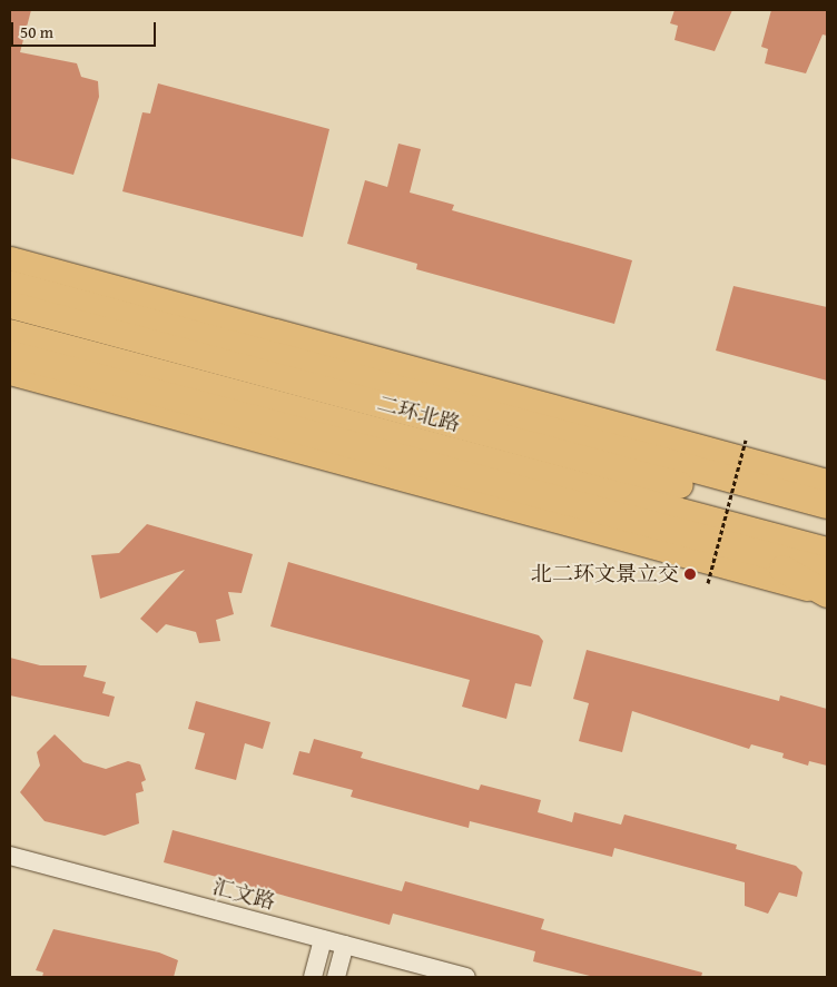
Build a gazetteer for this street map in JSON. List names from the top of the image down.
{
  "streets": {
    "highway": ["二环北路"],
    "street": ["汇文路"]
  },
  "places": ["北二环文景立交"],
  "scale_bar": "50 m"
}
